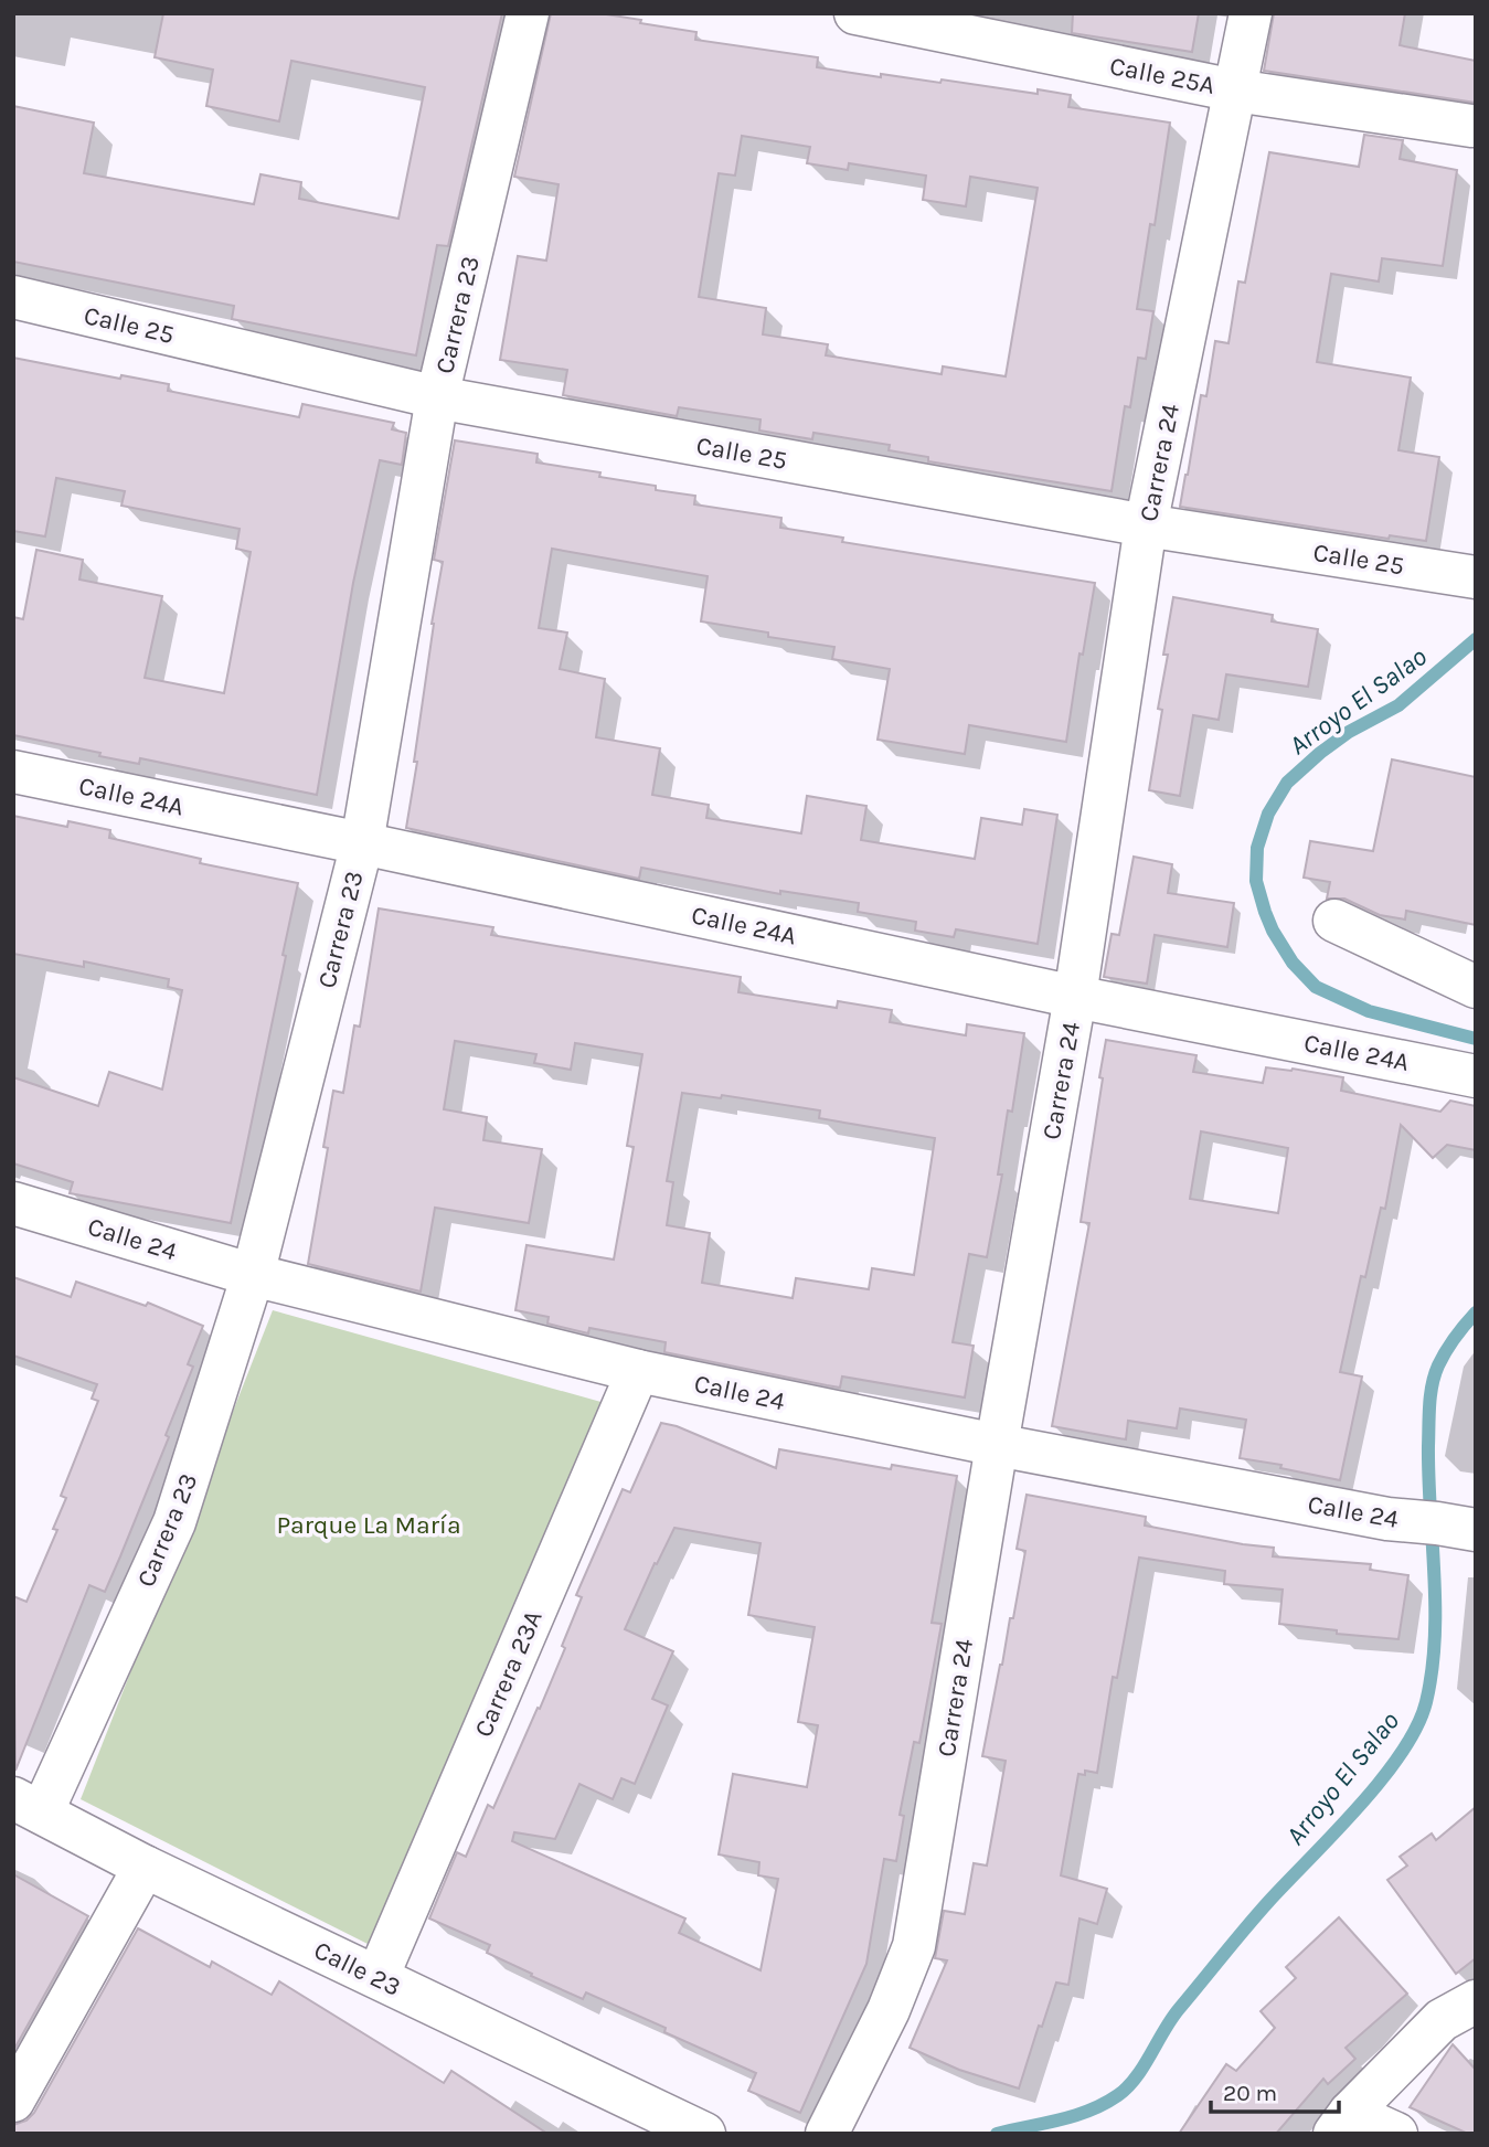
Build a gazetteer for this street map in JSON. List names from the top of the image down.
{
  "streets": {
    "street": [
      "Calle 25A",
      "Carrera 23",
      "Calle 25",
      "Carrera 24",
      "Calle 24A",
      "Calle 24",
      "Carrera 23A",
      "Calle 23"
    ]
  },
  "crossings": [
    ["Calle 25A", "Carrera 24"],
    ["Carrera 23", "Calle 25"],
    ["Carrera 23", "Calle 24A"],
    ["Carrera 23", "Calle 24"],
    ["Carrera 23", "Calle 23"],
    ["Calle 25", "Carrera 24"],
    ["Carrera 24", "Calle 24A"],
    ["Carrera 24", "Calle 24"],
    ["Calle 24", "Carrera 23A"],
    ["Carrera 23A", "Calle 23"]
  ],
  "water": ["Arroyo El Salao"],
  "parks": ["Parque La María"],
  "scale_bar": "20 m"
}
